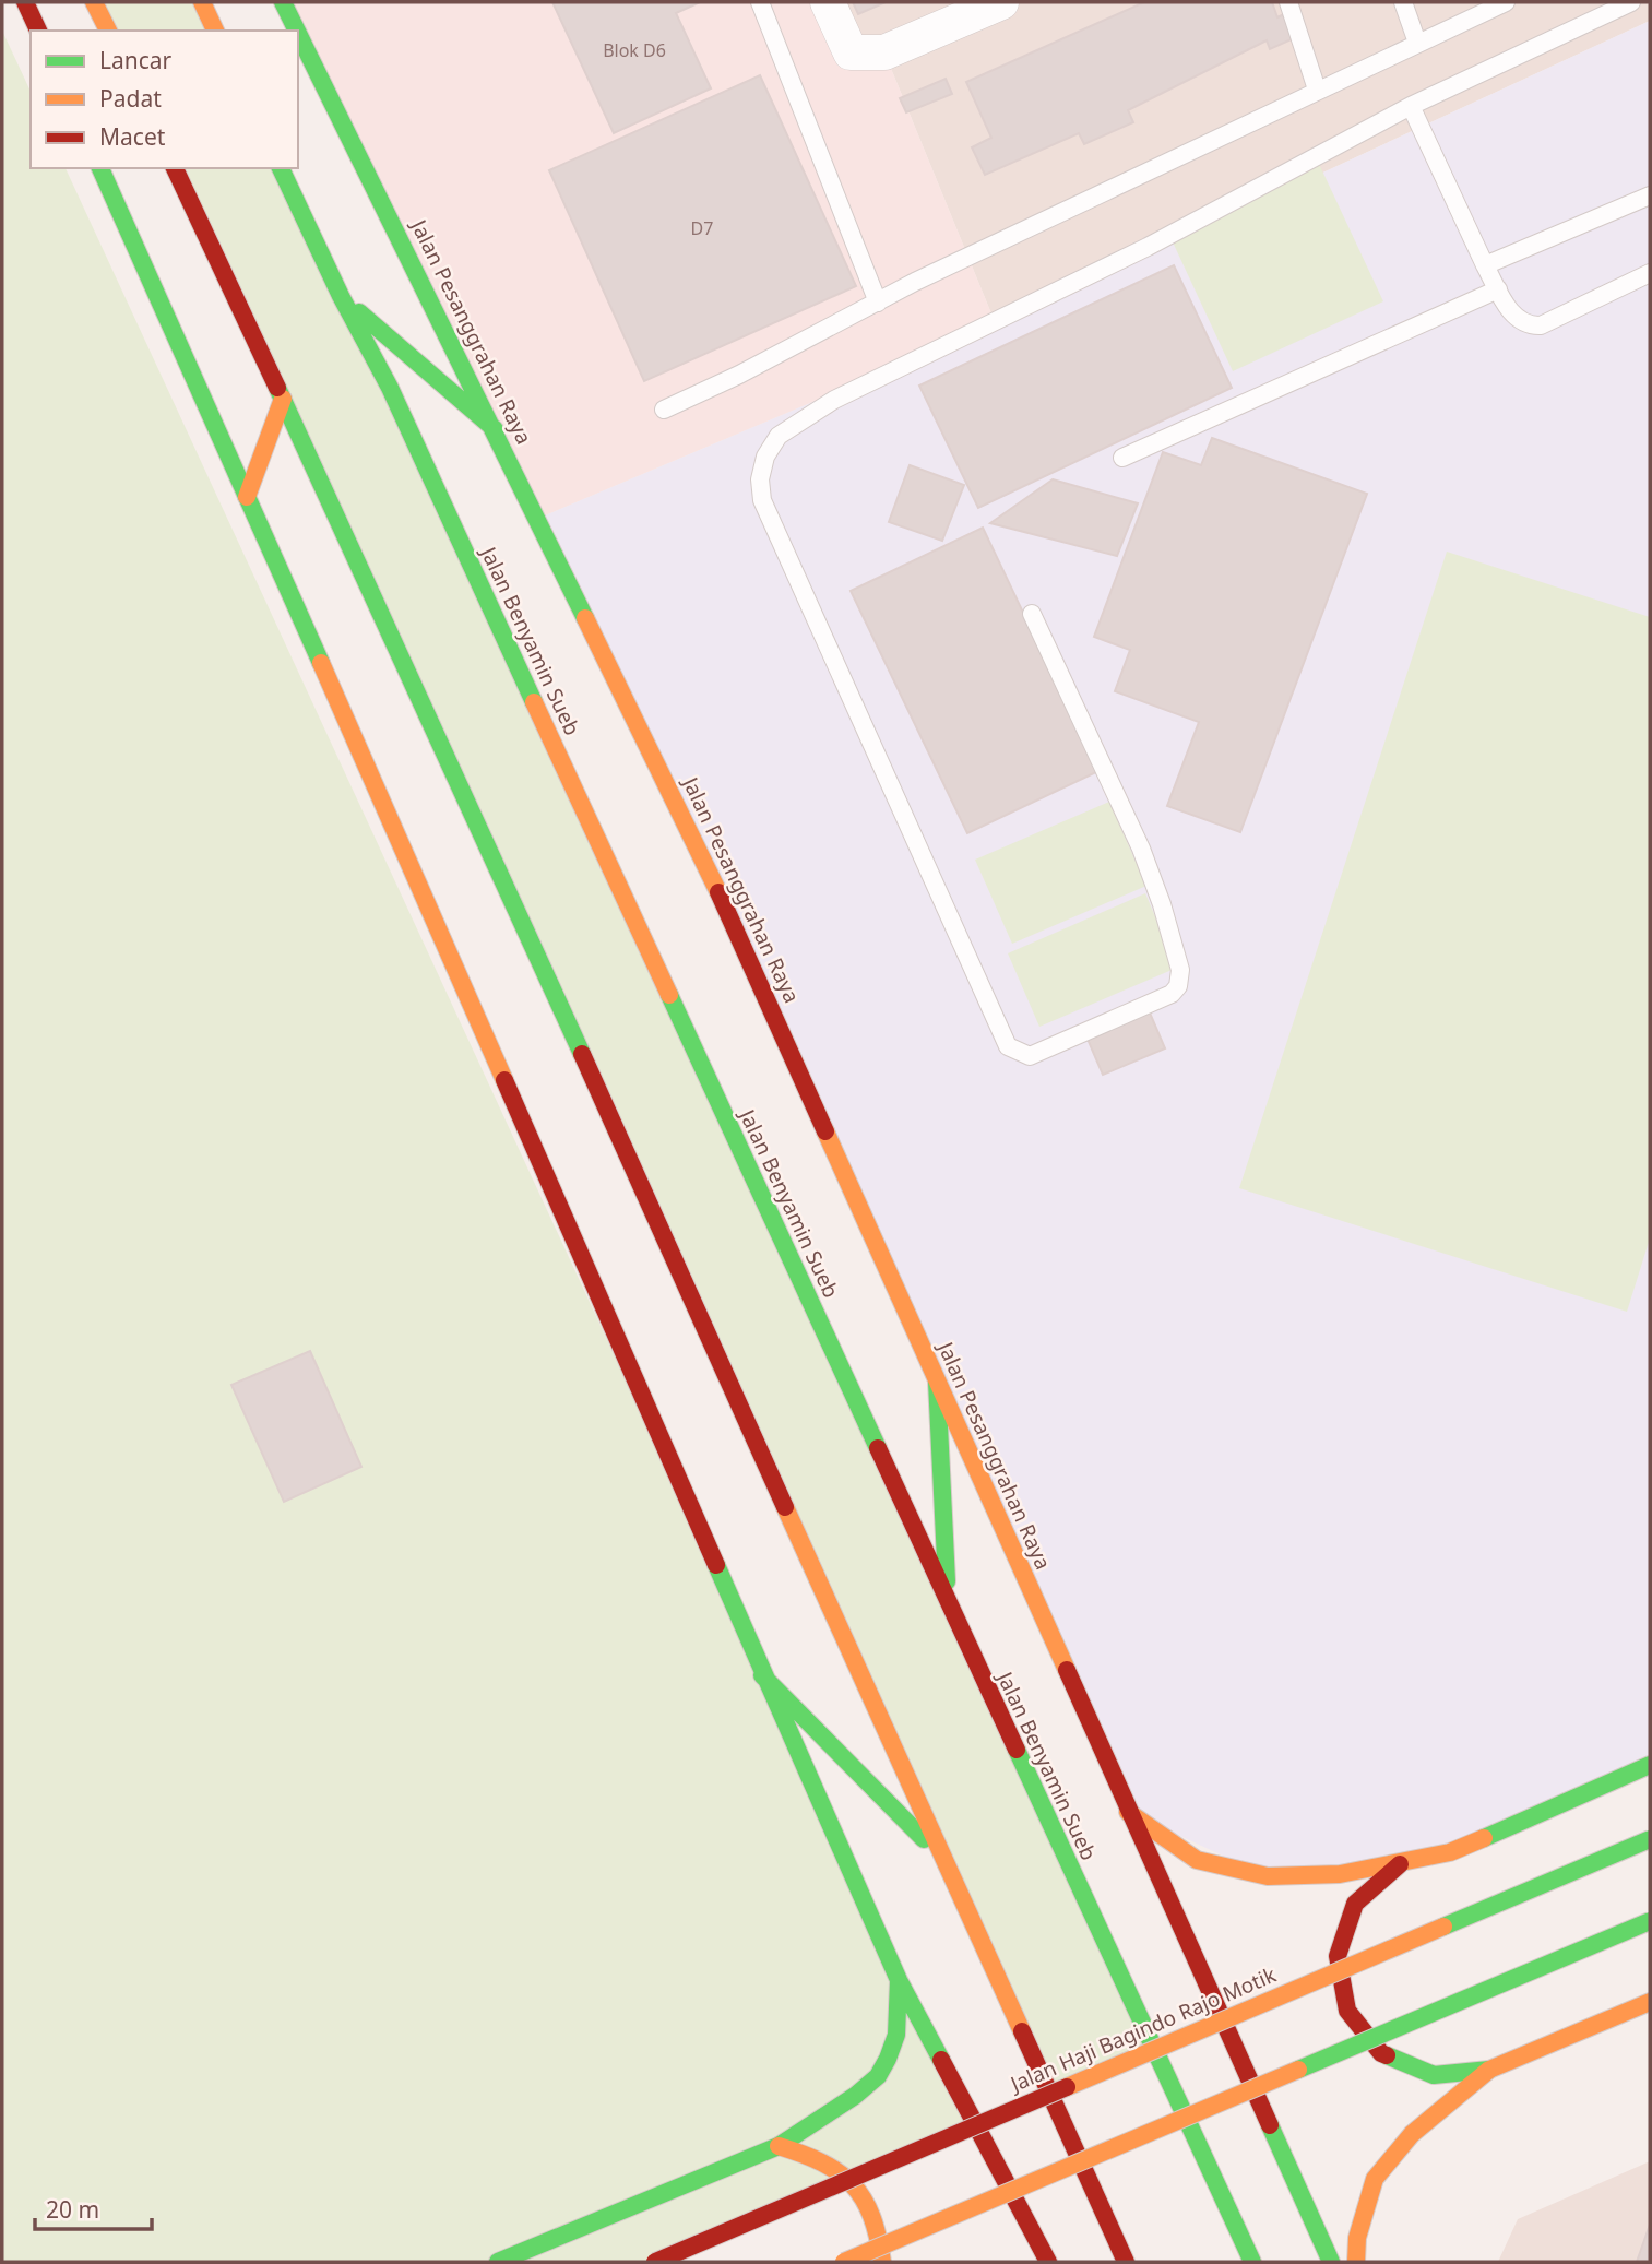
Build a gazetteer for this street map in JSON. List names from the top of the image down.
{
  "streets": {
    "main road": ["Jalan Pesanggrahan Raya", "Jalan Benyamin Sueb", "Jalan Haji Bagindo Rajo Motik"]
  },
  "house_numbers": ["Blok D6", "D7"],
  "legend": ["Lancar", "Padat", "Macet"],
  "scale_bar": "20 m"
}
